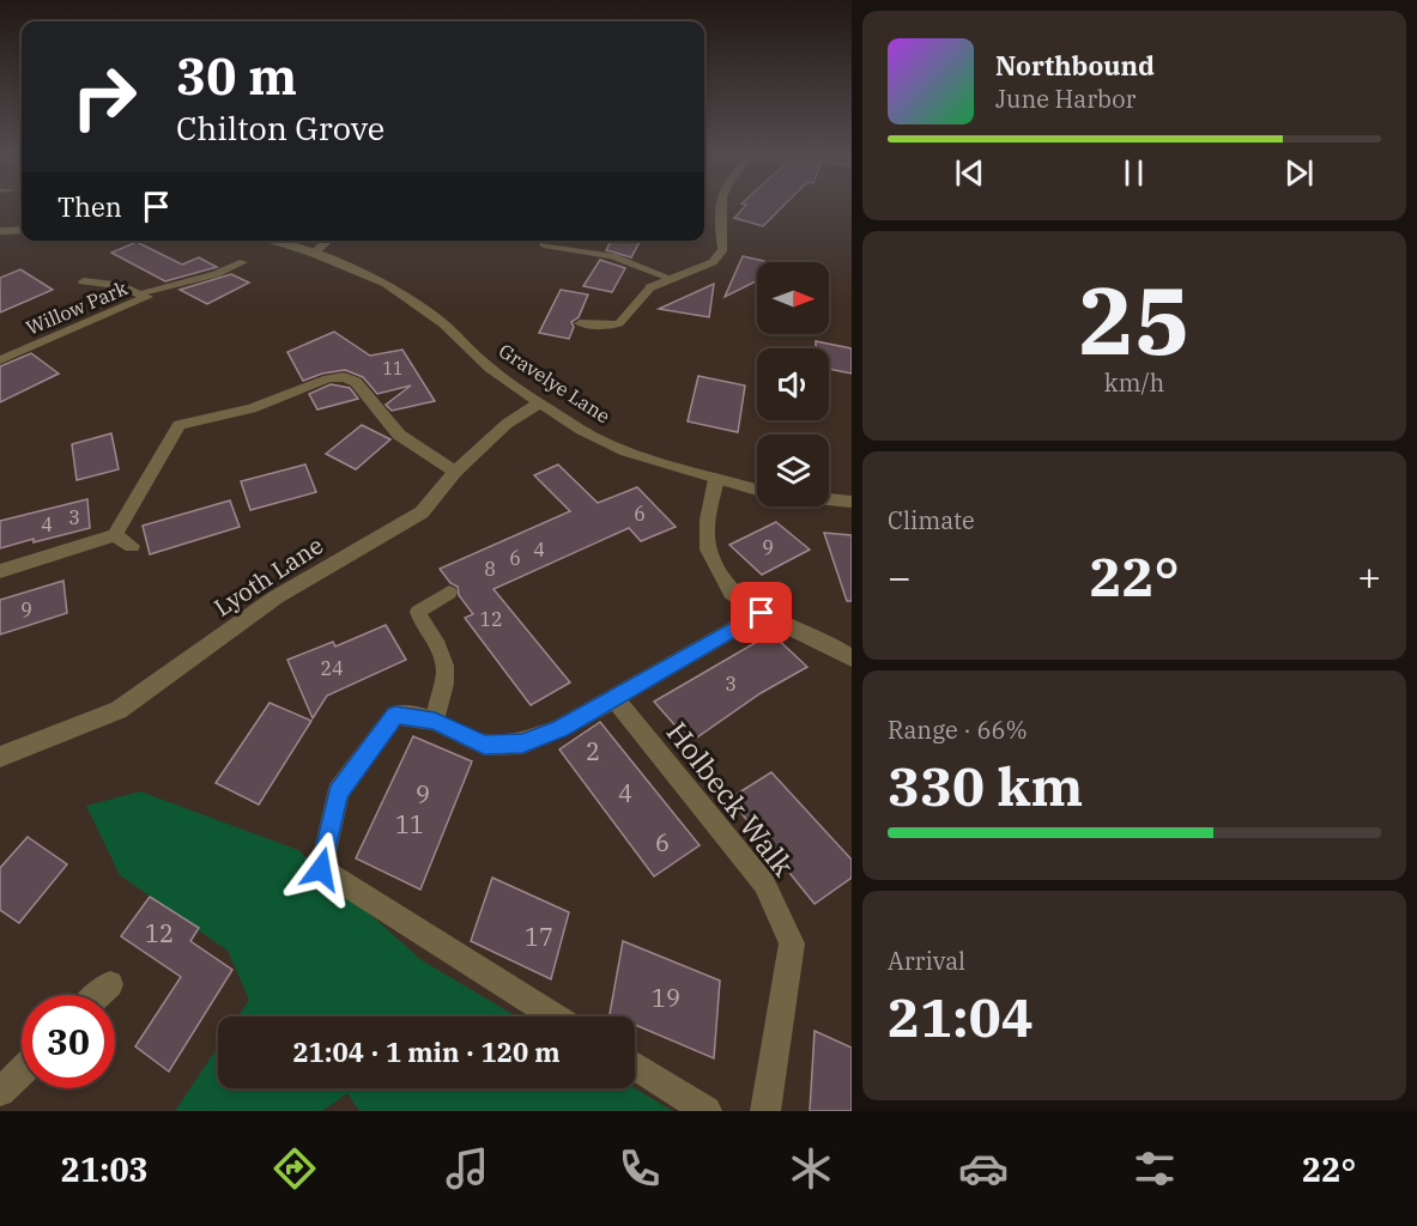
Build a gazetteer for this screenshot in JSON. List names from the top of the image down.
{
  "streets": {
    "street": [
      "Willow Park",
      "Gravelye Lane",
      "Lyoth Lane",
      "Holbeck Walk"
    ]
  },
  "crossings": [
    ["Gravelye Lane", "Lyoth Lane"]
  ],
  "house_numbers": [
    "11",
    "6",
    "3",
    "4",
    "9",
    "4",
    "6",
    "8",
    "9",
    "12",
    "24",
    "3",
    "2",
    "4",
    "9",
    "11",
    "6",
    "12",
    "17",
    "19"
  ],
  "north": "right",
  "page": {
    "turn": ["30 m", "Chilton Grove"],
    "song": ["Northbound", "June Harbor"],
    "then": "Then",
    "tile": [
      ["25", "km/h"],
      "Climate",
      ["Range · 66%", "330 km"],
      ["Arrival", "21:04"]
    ],
    "heat": ["−", "22°", "+"],
    "limit": "30",
    "trip": "21:04 · 1 min · 120 m",
    "tabs": ["21:03", "22°"]
  }
}
